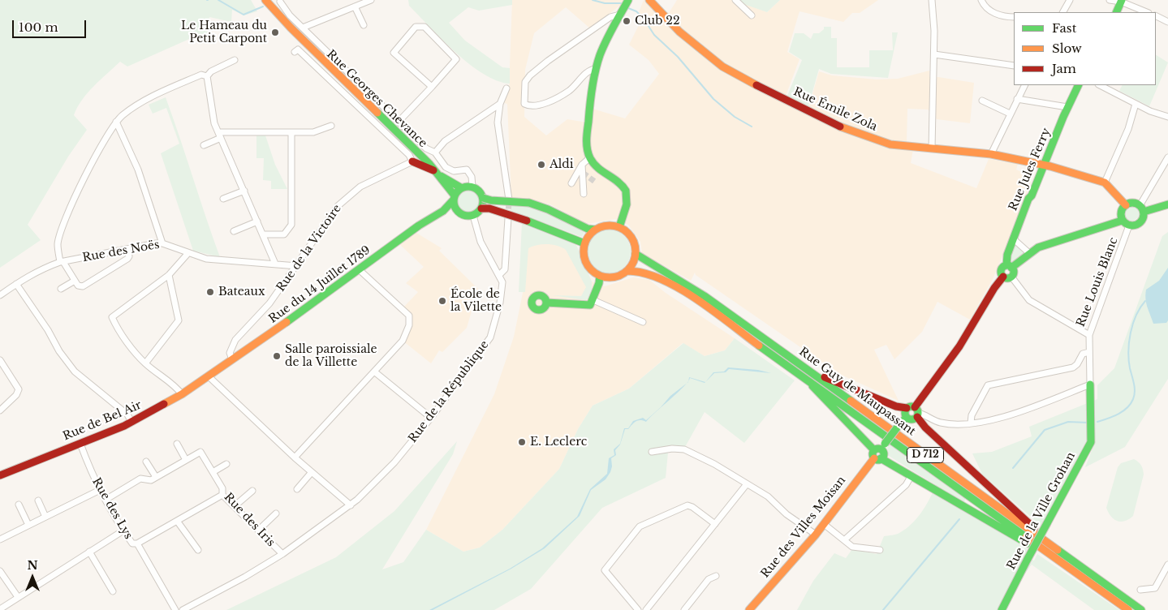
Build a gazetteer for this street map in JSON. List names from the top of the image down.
{
  "streets": {
    "main road": [
      "Rue Émile Zola",
      "Rue Jules Ferry",
      "Rue Louis Blanc",
      "Rue du 14 Juillet 1789",
      "Rue Guy de Maupassant",
      "Rue de Bel Air",
      "D 712",
      "Rue de la Ville Grohan",
      "Rue des Villes Moisan"
    ],
    "street": [
      "Rue Georges Chevance",
      "Rue de la Victoire",
      "Rue des Noës",
      "Rue de la République",
      "Rue des Lys",
      "Rue des Iris"
    ]
  },
  "crossings": [
    ["Rue Georges Chevance", "Rue de la Victoire"],
    ["Rue Georges Chevance", "Rue du 14 Juillet 1789"],
    ["Rue Georges Chevance", "Rue de la République"],
    ["Rue Émile Zola", "Rue Jules Ferry"],
    ["Rue Jules Ferry", "Rue des Villes Moisan"],
    ["Rue de la Victoire", "Rue des Noës"],
    ["Rue de la Victoire", "Rue du 14 Juillet 1789"],
    ["Rue Louis Blanc", "Rue de la Ville Grohan"],
    ["Rue du 14 Juillet 1789", "Rue de la République"],
    ["Rue du 14 Juillet 1789", "Rue de Bel Air"],
    ["Rue de la République", "Rue des Iris"],
    ["Rue de Bel Air", "Rue des Lys"],
    ["Rue des Lys", "Rue des Iris"]
  ],
  "places": [
    "Club 22",
    "Le Hameau du Petit Carpont",
    "Aldi",
    "Bateaux",
    "École de la Vilette",
    "Salle paroissiale de la Villette",
    "E. Leclerc"
  ],
  "legend": ["Fast", "Slow", "Jam"],
  "scale_bar": "100 m",
  "north": "top"
}
